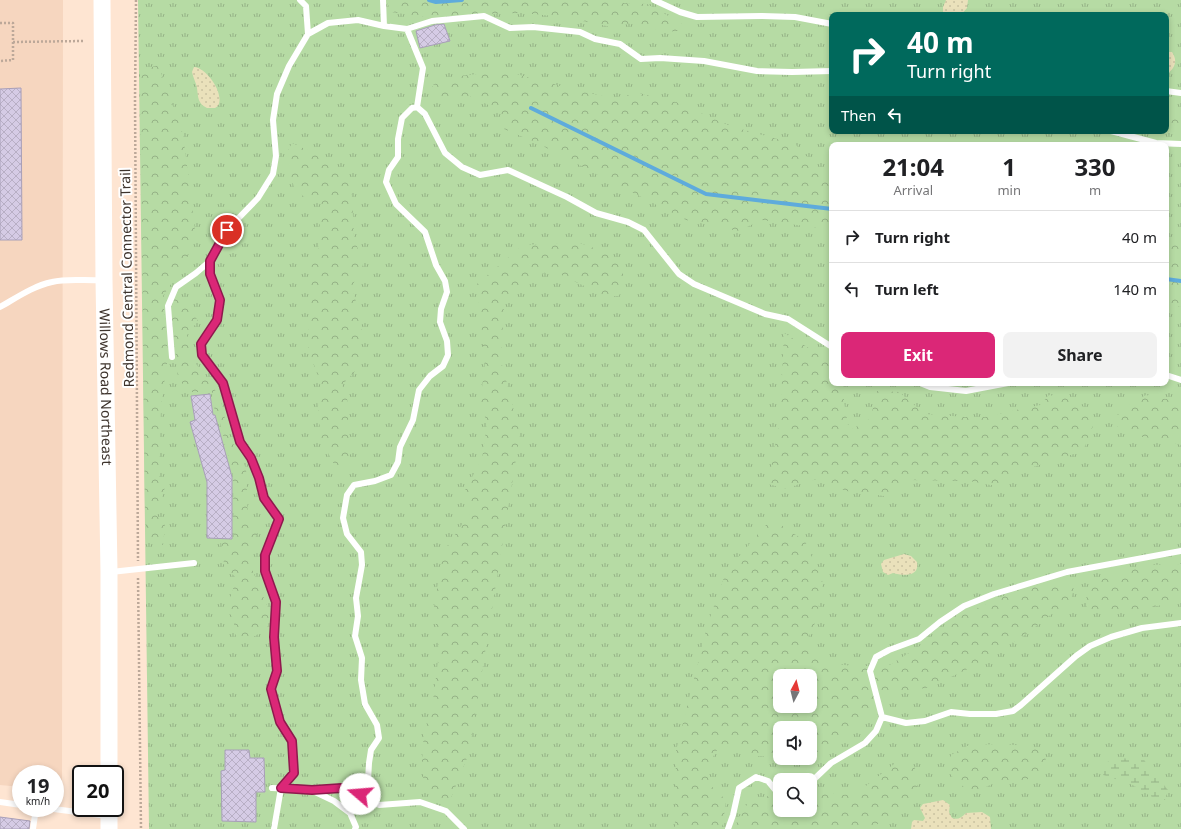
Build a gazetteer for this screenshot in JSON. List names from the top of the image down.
{
  "streets": {
    "main road": ["Willows Road Northeast"],
    "path": ["Redmond Central Connector Trail"]
  },
  "north": "top",
  "page": {
    "turn": ["40 m", "Turn right"],
    "then": "Then",
    "eta": [
      "21:04",
      "Arrival",
      "1",
      "min",
      "330",
      "m"
    ],
    "list": [
      {
        "name": "Turn right",
        "value": "40 m"
      },
      {
        "name": "Turn left",
        "value": "140 m"
      }
    ],
    "buttons": ["Exit", "Share"],
    "speed": "19 km/h",
    "limit": "20"
  }
}
